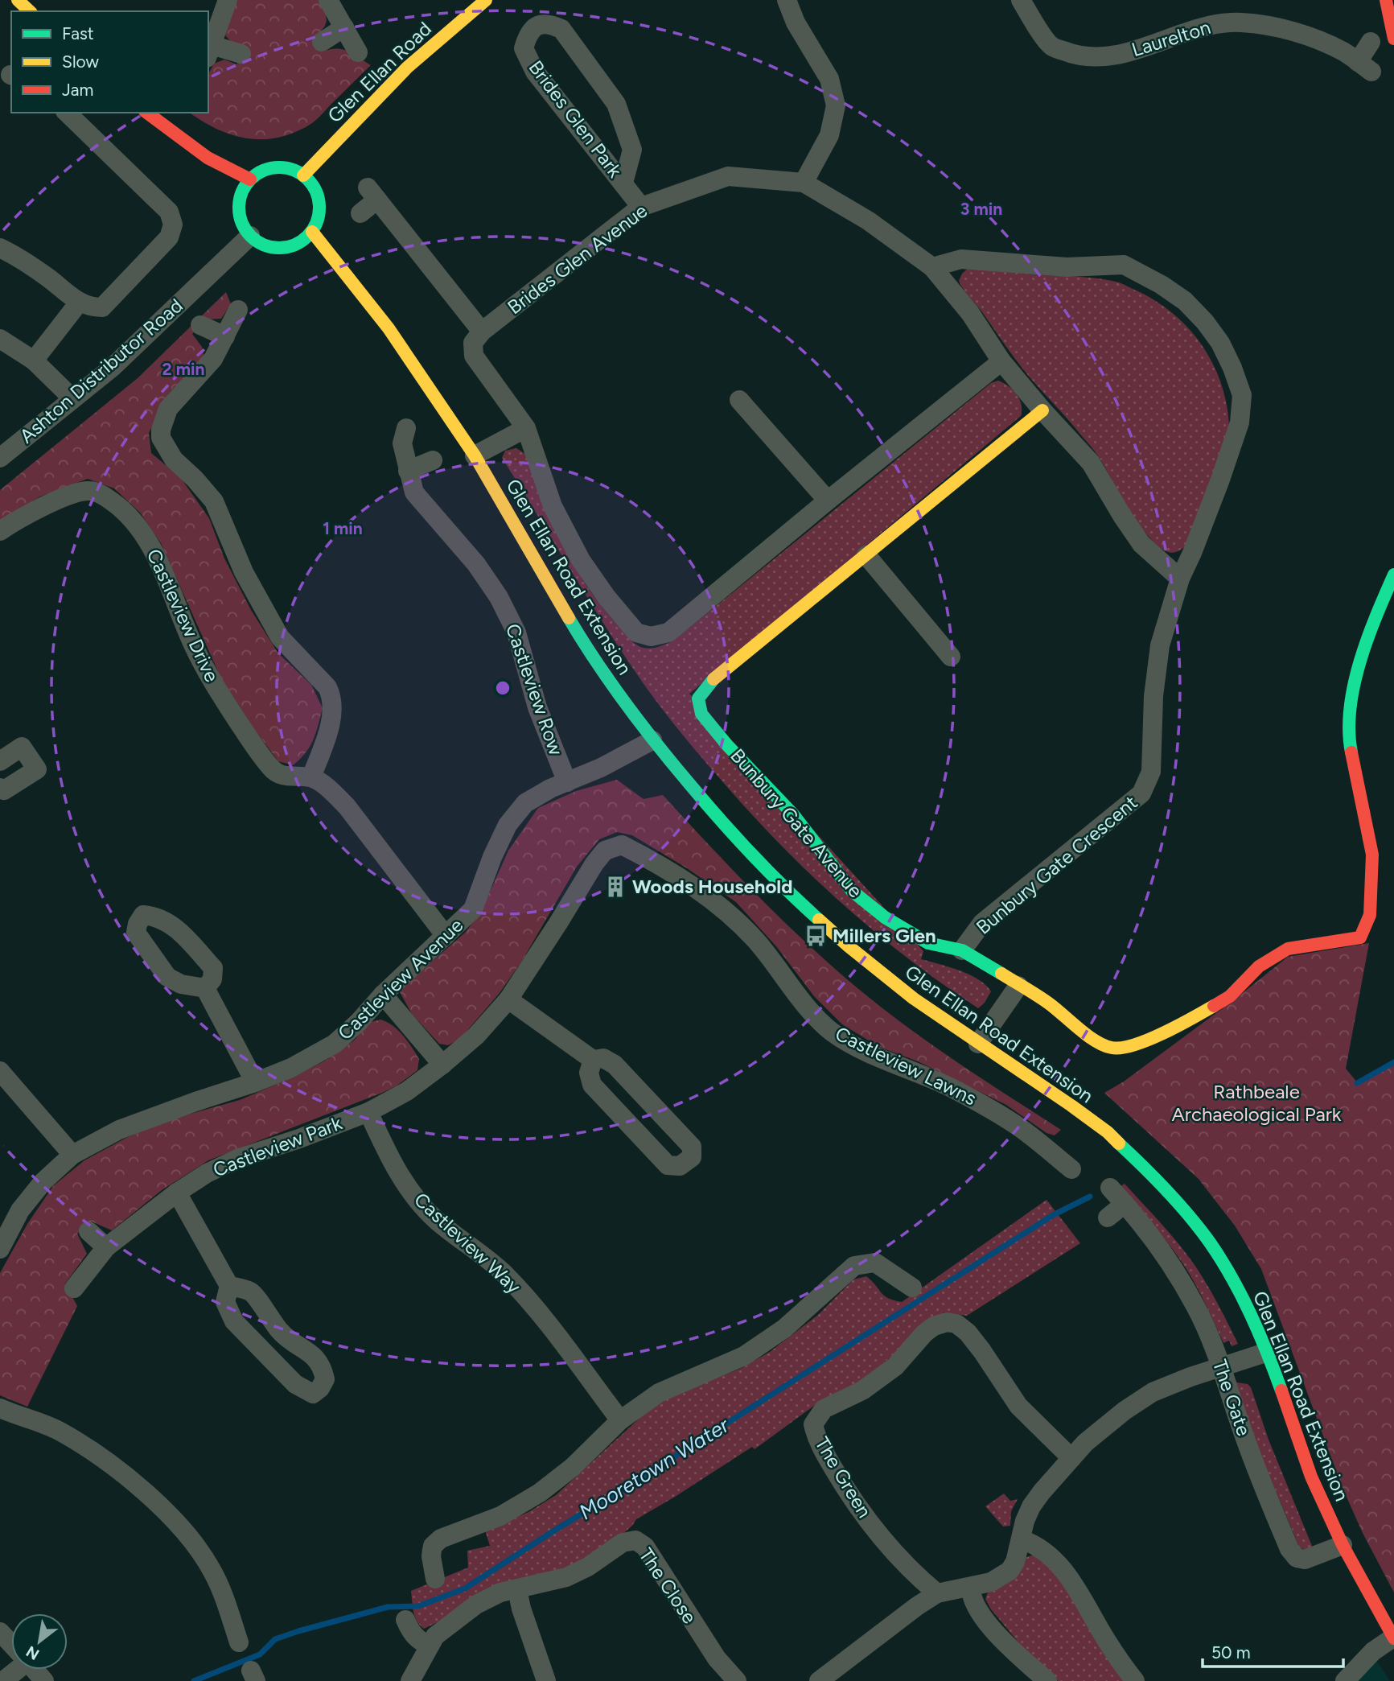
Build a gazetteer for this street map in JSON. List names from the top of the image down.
{
  "streets": {
    "street": [
      "Laurelton",
      "Glen Ellan Road",
      "Brides Glen Park",
      "Brides Glen Avenue",
      "Ashton Distributor Road",
      "Glen Ellan Road Extension",
      "Castleview Drive",
      "Castleview Row",
      "Bunbury Gate Avenue",
      "Bunbury Gate Crescent",
      "Castleview Avenue",
      "Castleview Lawns",
      "Castleview Park",
      "Castleview Way",
      "The Gate",
      "The Green",
      "The Close"
    ]
  },
  "crossings": [
    ["Glen Ellan Road", "Ashton Distributor Road"],
    ["Glen Ellan Road", "Glen Ellan Road Extension"],
    ["Brides Glen Park", "Brides Glen Avenue"],
    ["Brides Glen Avenue", "Bunbury Gate Crescent"],
    ["Ashton Distributor Road", "Glen Ellan Road Extension"],
    ["Glen Ellan Road Extension", "Castleview Avenue"],
    ["Glen Ellan Road Extension", "The Gate"],
    ["Castleview Drive", "Castleview Avenue"],
    ["Castleview Row", "Castleview Avenue"],
    ["Bunbury Gate Avenue", "Bunbury Gate Crescent"],
    ["Castleview Lawns", "Castleview Park"],
    ["Castleview Park", "Castleview Way"]
  ],
  "water": ["Mooretown Water"],
  "parks": ["Rathbeale Archaeological Park"],
  "places": {
    "building": ["Woods Household"],
    "bus stop": ["Millers Glen"]
  },
  "legend": ["Fast", "Slow", "Jam"],
  "scale_bar": "50 m",
  "north": "bottom left",
  "rings": ["3 min", "2 min", "1 min"]
}
